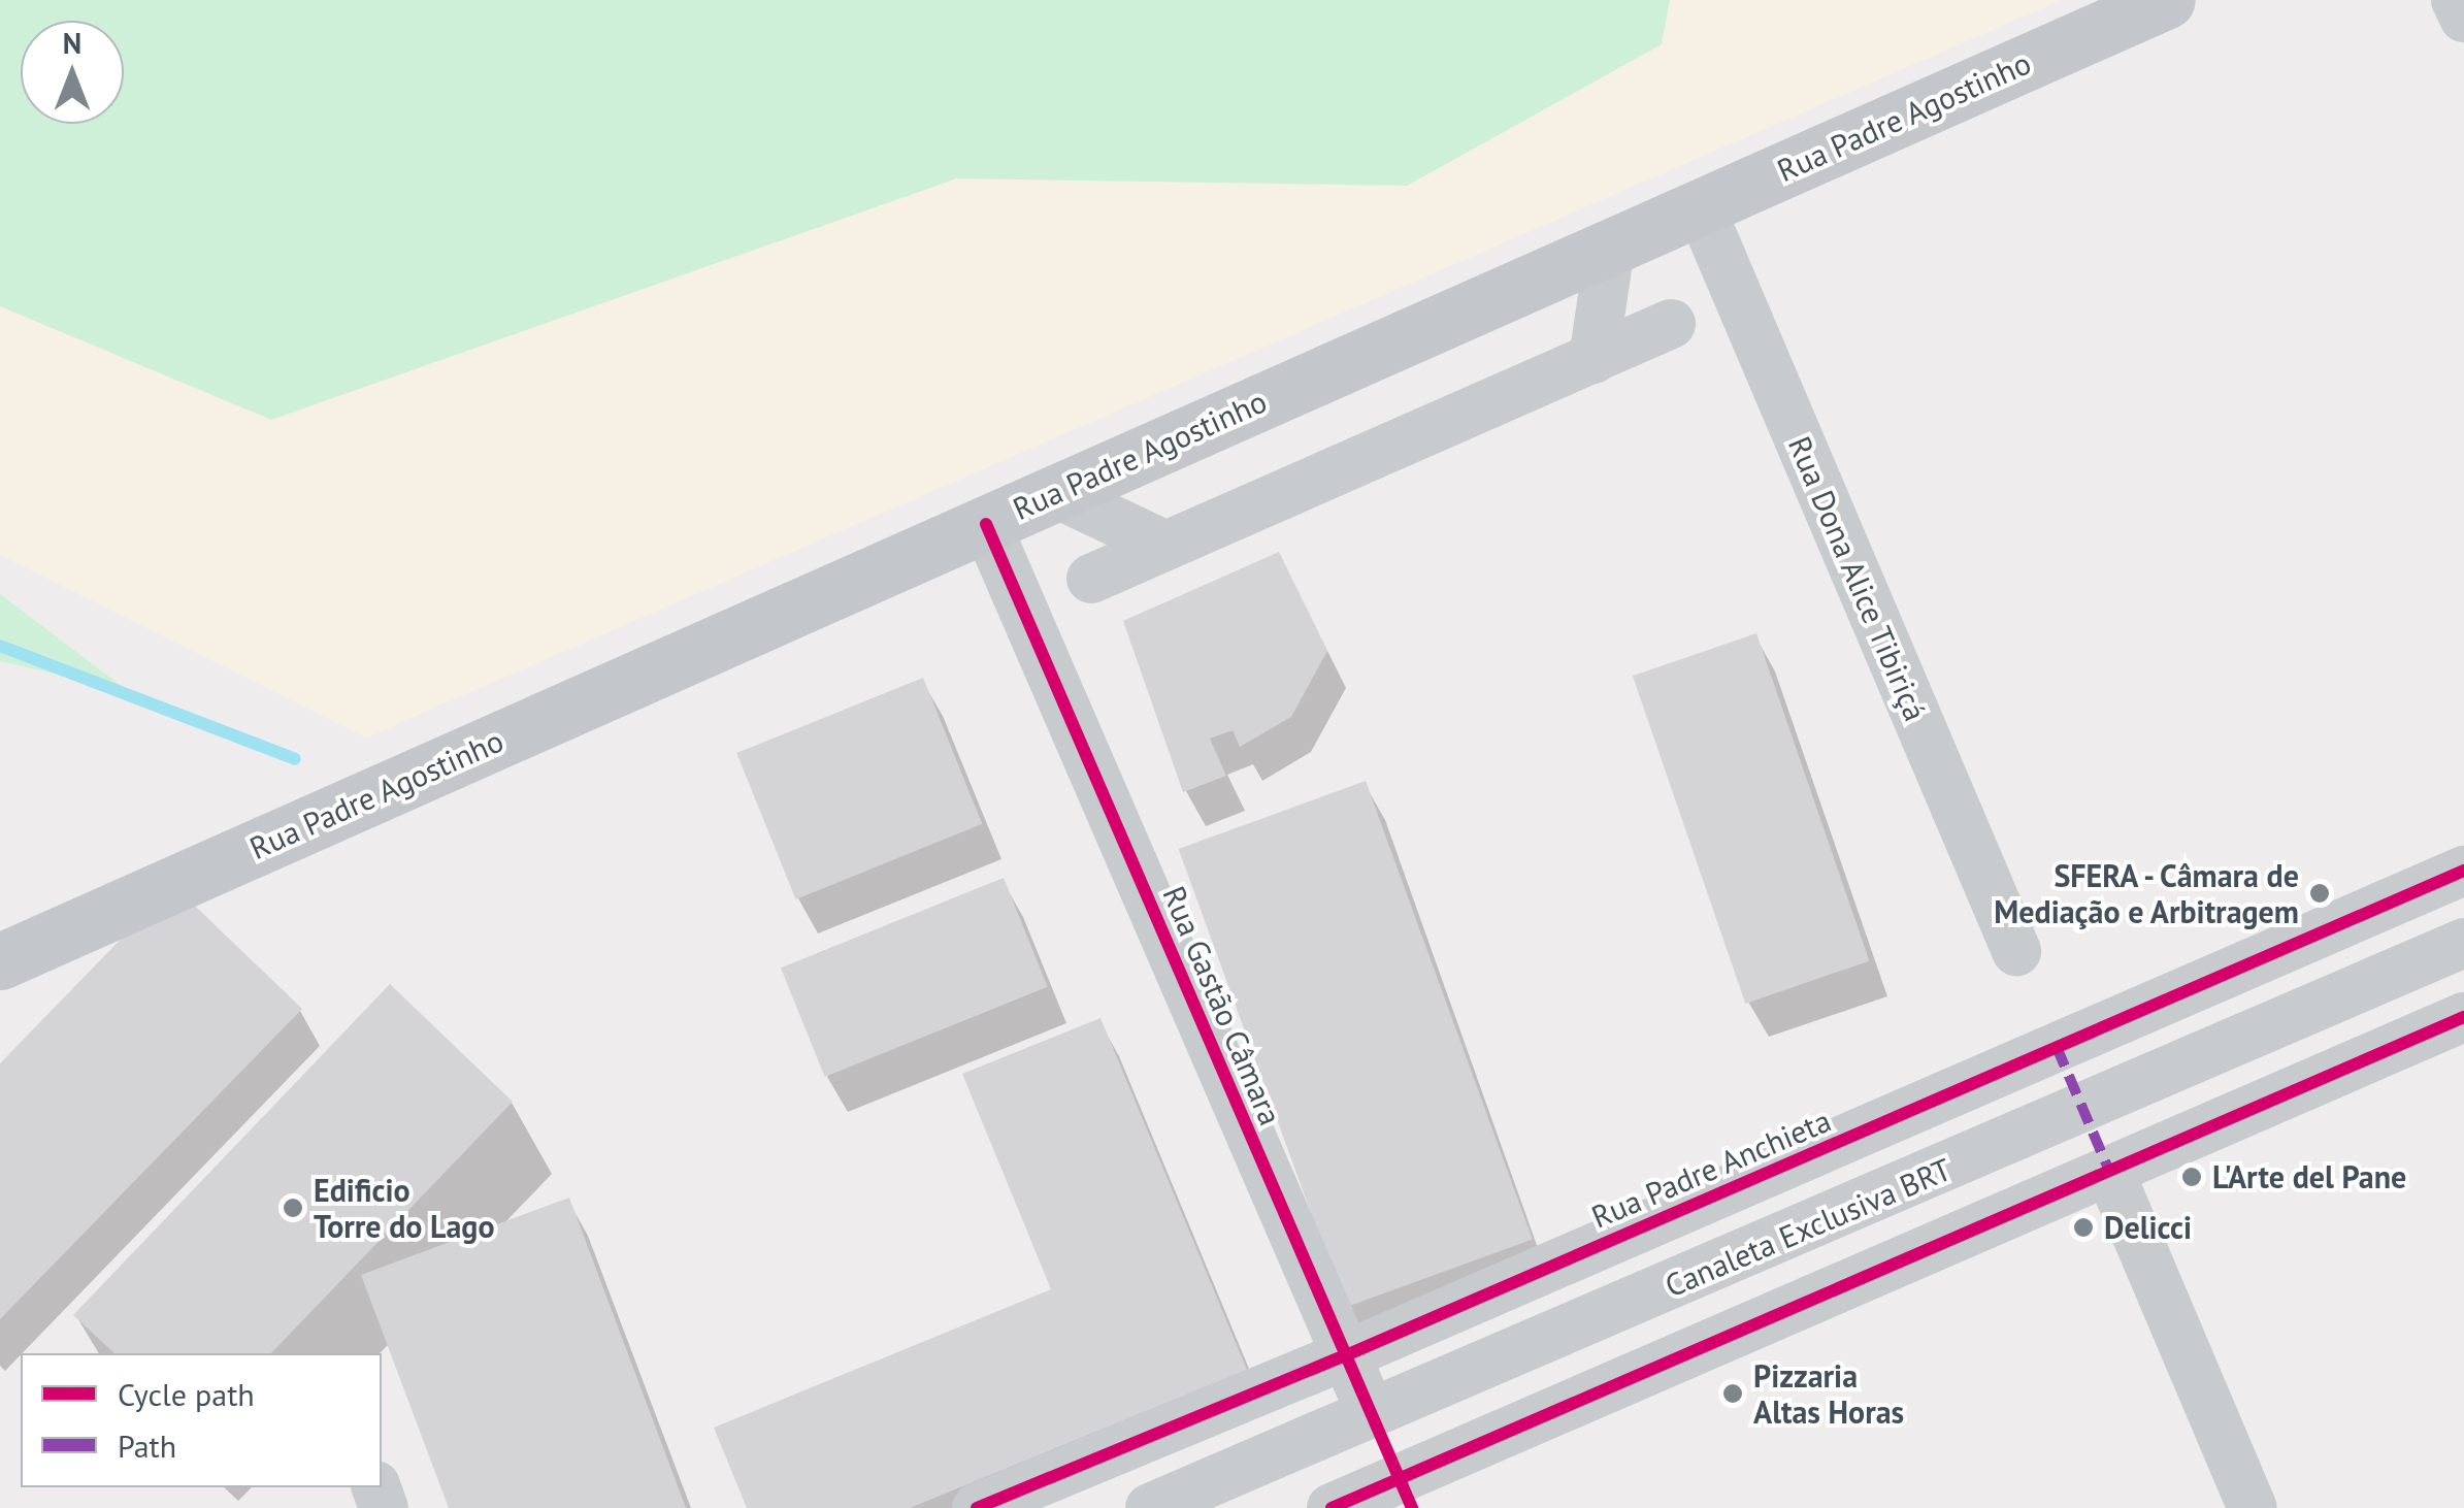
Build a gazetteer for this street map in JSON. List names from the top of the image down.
{
  "streets": {
    "main road": ["Rua Padre Agostinho"],
    "street": [
      "Rua Dona Alice Tibiriçá",
      "Rua Gastão Câmara",
      "Rua Padre Anchieta",
      "Canaleta Exclusiva BRT"
    ]
  },
  "crossings": [
    ["Rua Padre Agostinho", "Rua Dona Alice Tibiriçá"],
    ["Rua Padre Agostinho", "Rua Gastão Câmara"],
    ["Rua Gastão Câmara", "Rua Padre Anchieta"],
    ["Rua Gastão Câmara", "Canaleta Exclusiva BRT"]
  ],
  "places": [
    "SFERA - Câmara de Mediação e Arbitragem",
    "L'Arte del Pane",
    "Edificio Torre do Lago",
    "Delicci",
    "Pizzaria Altas Horas"
  ],
  "legend": ["Cycle path", "Path"],
  "north": "top"
}
